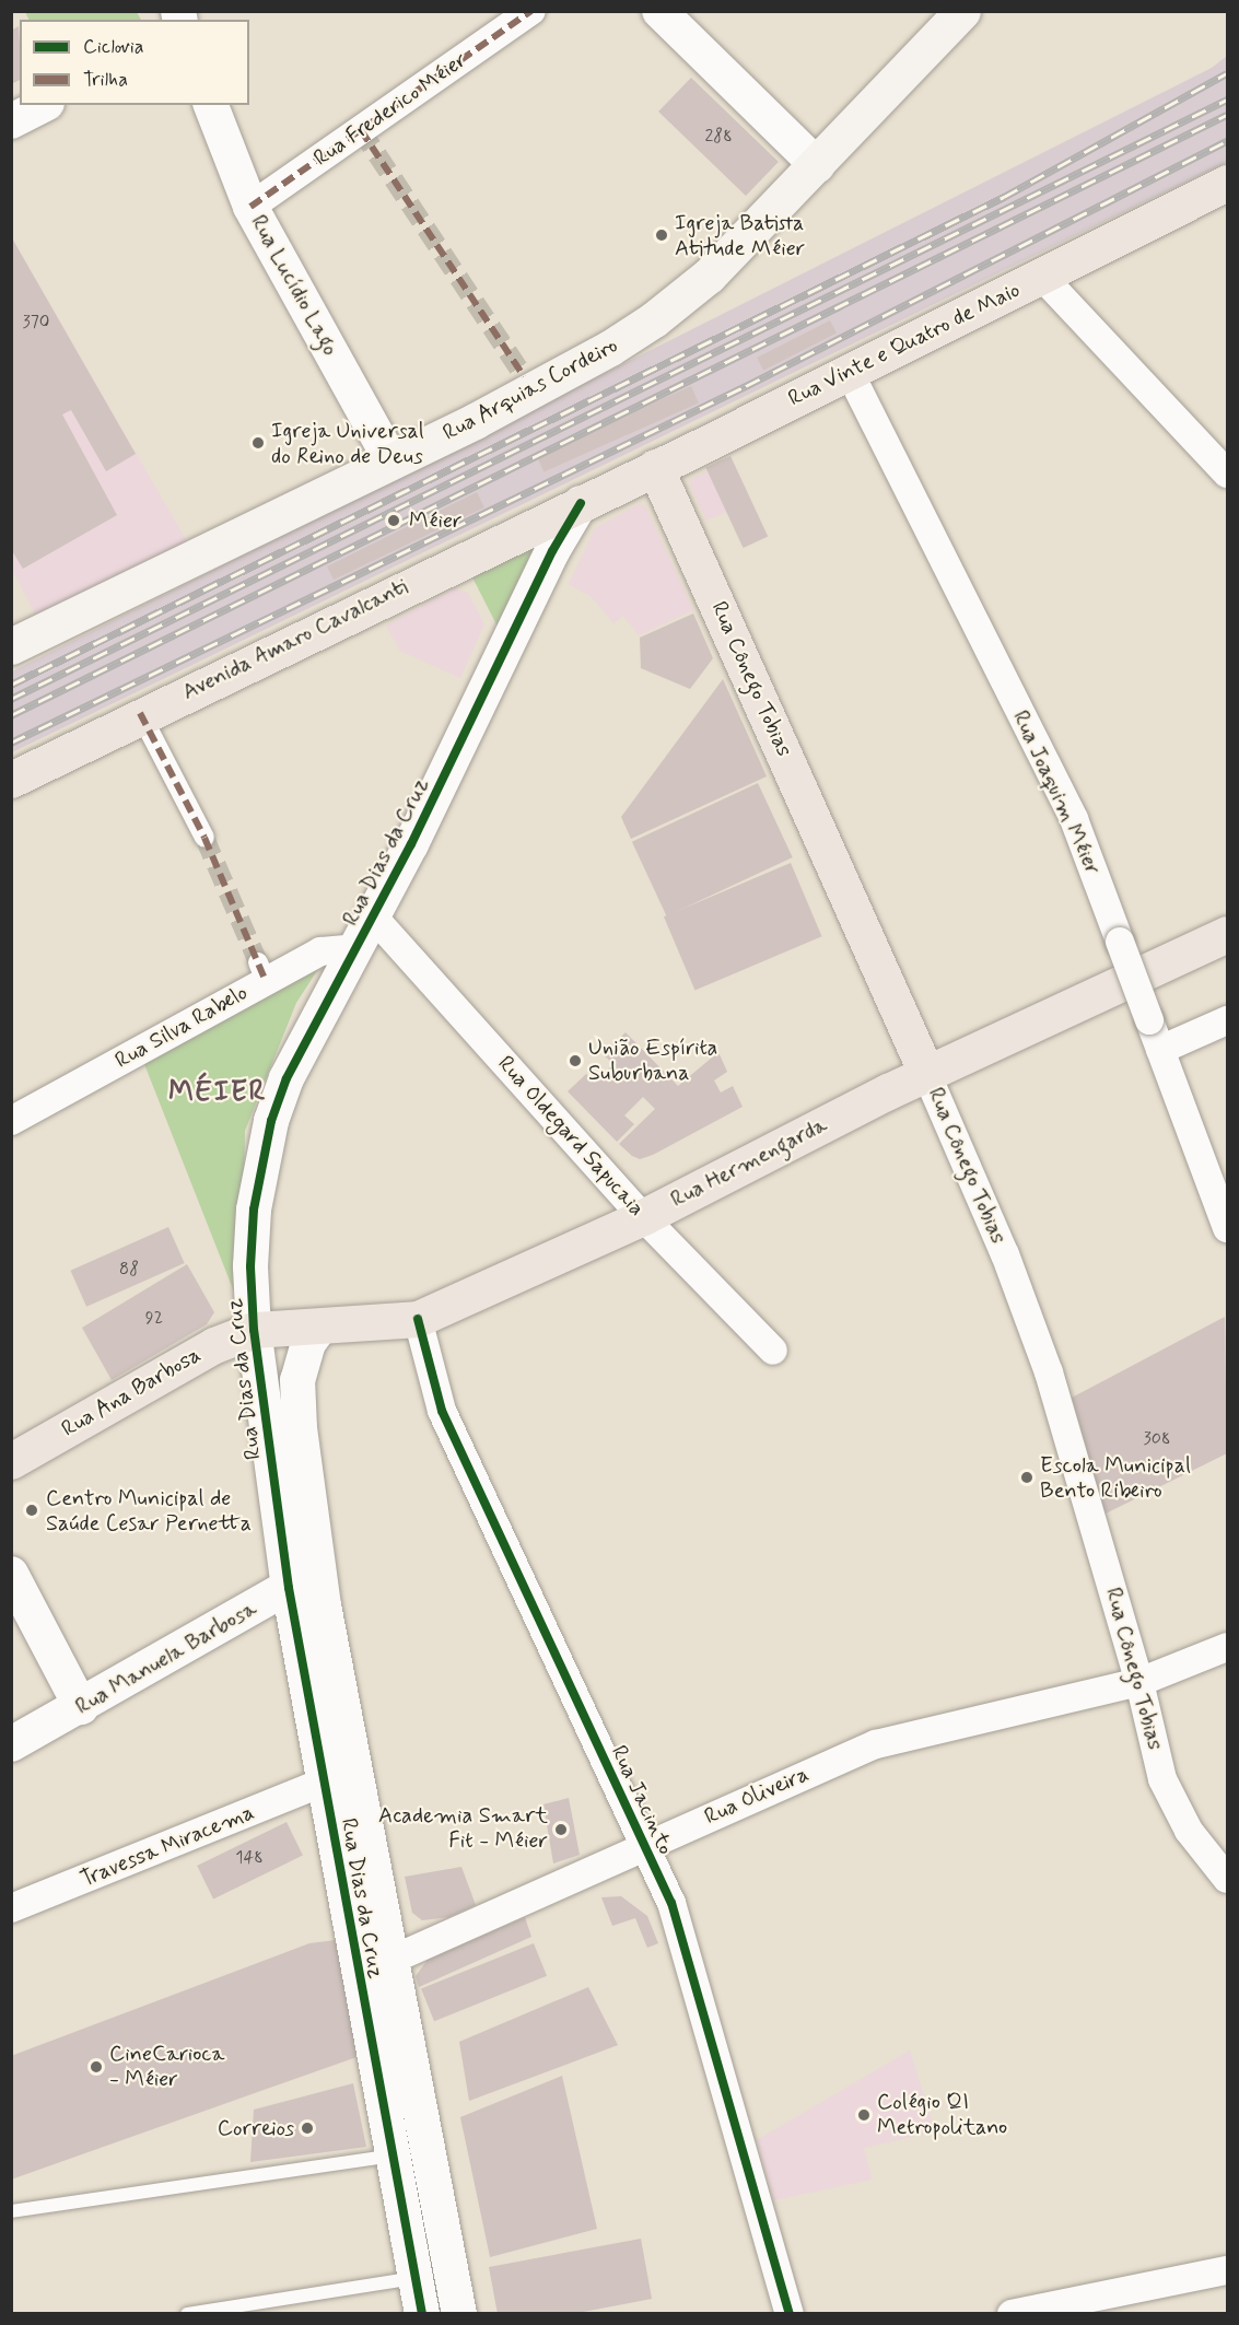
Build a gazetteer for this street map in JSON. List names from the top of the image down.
{
  "streets": {
    "main road": [
      "Rua Vinte e Quatro de Maio",
      "Rua Arquias Cordeiro",
      "Avenida Amaro Cavalcanti",
      "Rua Cônego Tobias",
      "Rua Hermengarda",
      "Rua Ana Barbosa"
    ],
    "street": [
      "Rua Frederico Méier",
      "Rua Lucídio Lago",
      "Rua Joaquim Méier",
      "Rua Dias da Cruz",
      "Rua Silva Rabelo",
      "Rua Oldegard Sapucaia",
      "Rua Manuela Barbosa",
      "Rua Oliveira",
      "Rua Jacinto",
      "Travessa Miracema"
    ]
  },
  "crossings": [
    ["Rua Frederico Méier", "Rua Lucídio Lago"],
    ["Rua Lucídio Lago", "Rua Arquias Cordeiro"],
    ["Rua Vinte e Quatro de Maio", "Avenida Amaro Cavalcanti"],
    ["Rua Vinte e Quatro de Maio", "Rua Cônego Tobias"],
    ["Rua Vinte e Quatro de Maio", "Rua Joaquim Méier"],
    ["Rua Vinte e Quatro de Maio", "Rua Dias da Cruz"],
    ["Avenida Amaro Cavalcanti", "Rua Dias da Cruz"],
    ["Rua Cônego Tobias", "Rua Hermengarda"],
    ["Rua Cônego Tobias", "Rua Oliveira"],
    ["Rua Dias da Cruz", "Rua Silva Rabelo"],
    ["Rua Dias da Cruz", "Rua Oldegard Sapucaia"],
    ["Rua Dias da Cruz", "Rua Hermengarda"],
    ["Rua Dias da Cruz", "Rua Ana Barbosa"],
    ["Rua Dias da Cruz", "Rua Manuela Barbosa"],
    ["Rua Dias da Cruz", "Rua Oliveira"],
    ["Rua Dias da Cruz", "Travessa Miracema"],
    ["Rua Oldegard Sapucaia", "Rua Hermengarda"],
    ["Rua Hermengarda", "Rua Ana Barbosa"],
    ["Rua Hermengarda", "Rua Jacinto"],
    ["Rua Oliveira", "Rua Jacinto"]
  ],
  "districts": ["MÉIER"],
  "places": [
    "Igreja Batista Atitude Méier",
    "Igreja Universal do Reino de Deus",
    "Méier",
    "União Espírita Suburbana",
    "Escola Municipal Bento Ribeiro",
    "Centro Municipal de Saúde Cesar Pernetta",
    "Academia Smart Fit - Méier",
    "CineCarioca - Méier",
    "Colégio QI Metropolitano",
    "Correios"
  ],
  "house_numbers": [
    "288",
    "370",
    "88",
    "92",
    "308",
    "148"
  ],
  "legend": ["Ciclovia", "Trilha"]
}
